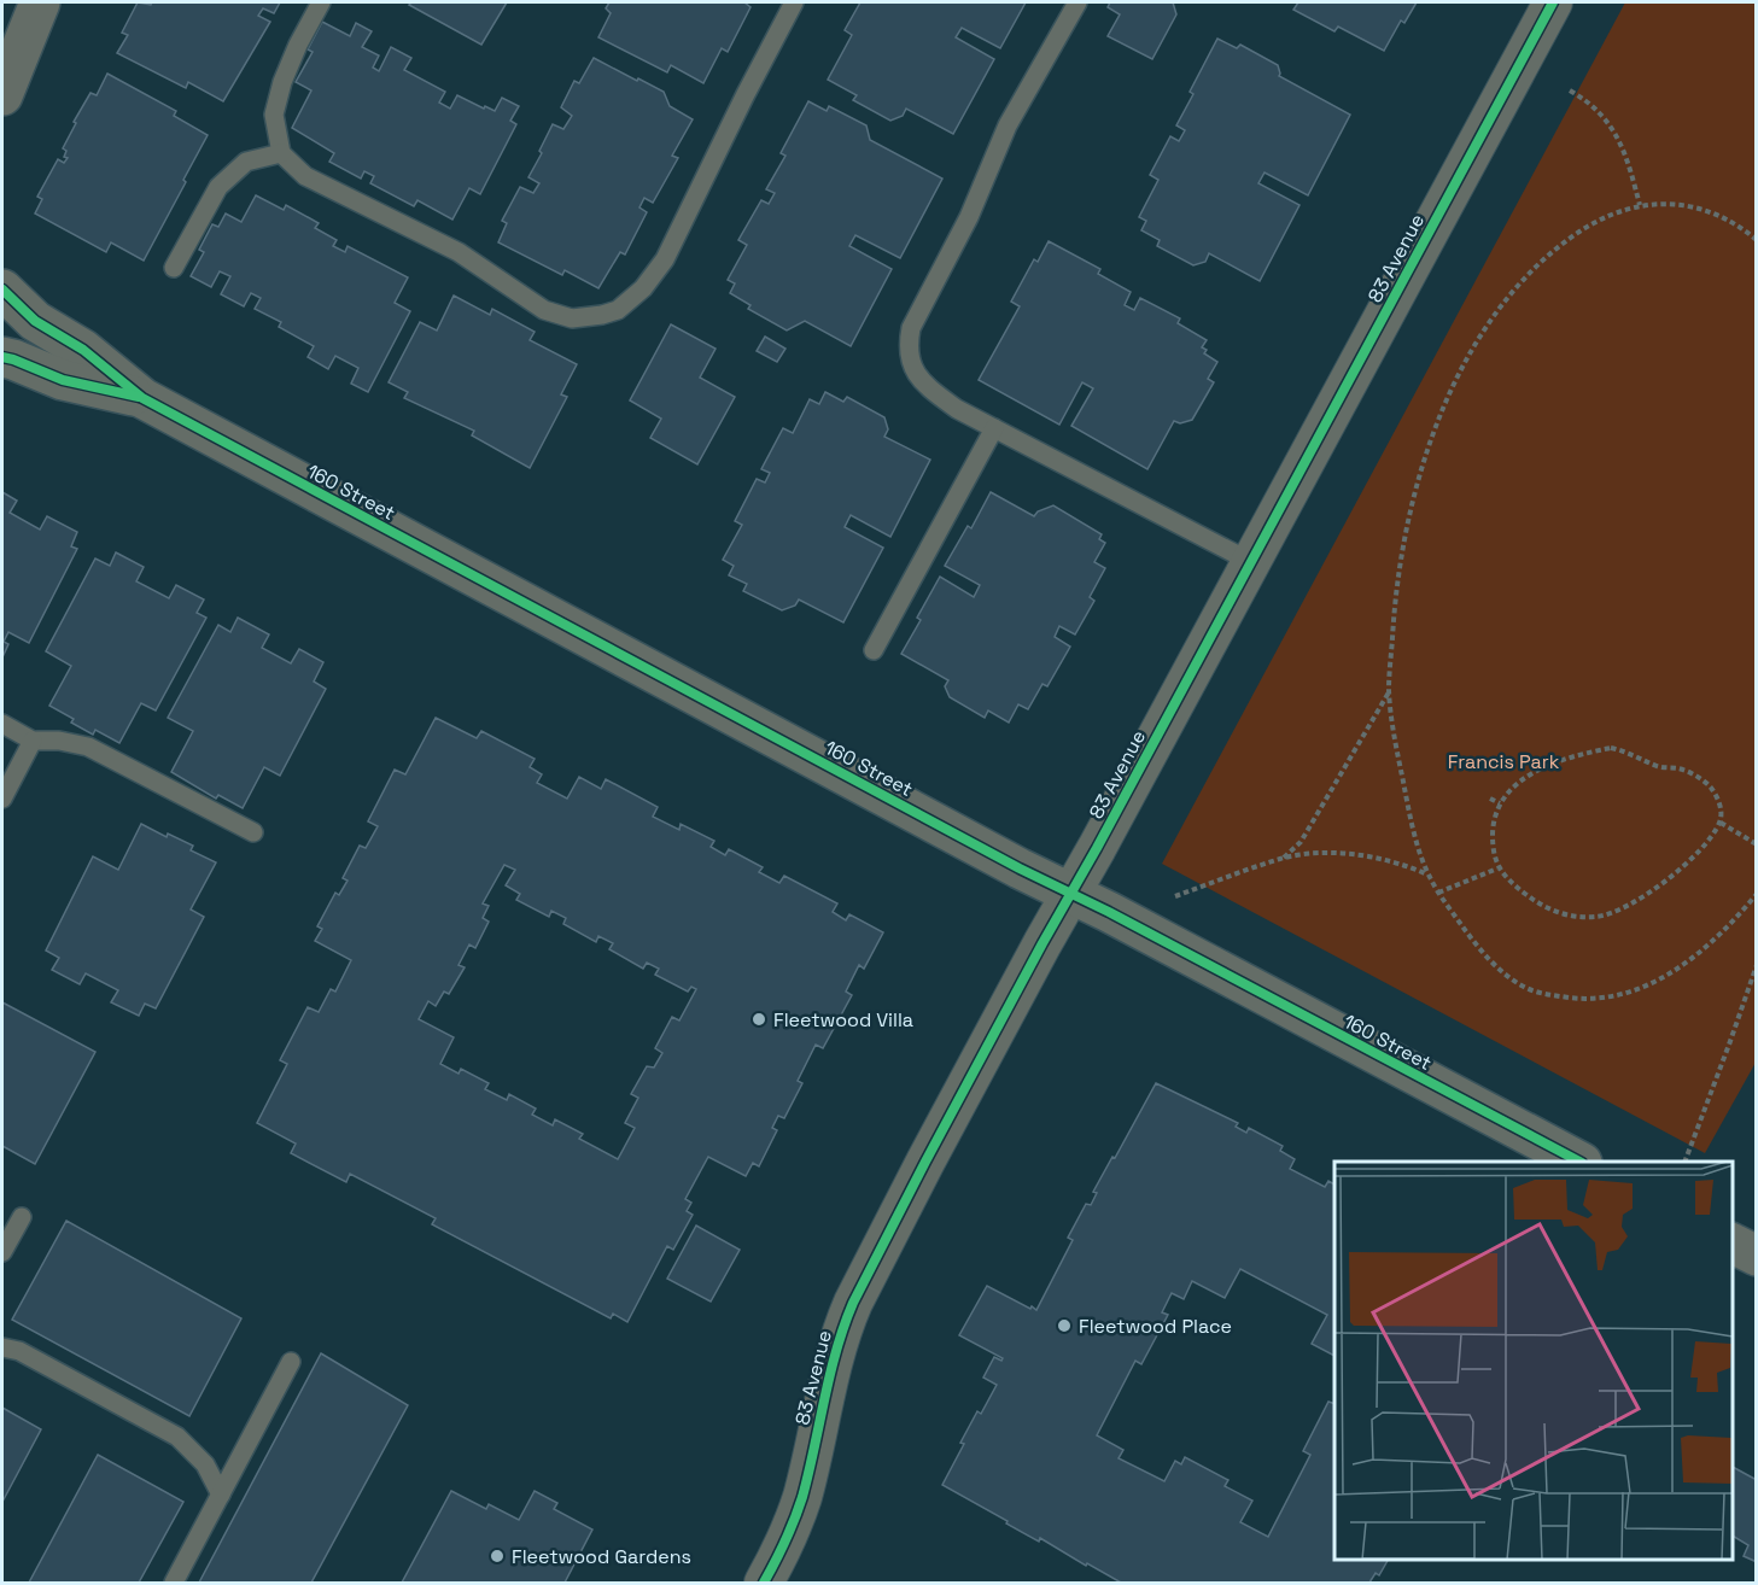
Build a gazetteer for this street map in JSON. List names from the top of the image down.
{
  "streets": {
    "street": ["83 Avenue", "160 Street"]
  },
  "crossings": [
    ["83 Avenue", "160 Street"]
  ],
  "parks": ["Francis Park"],
  "places": ["Fleetwood Villa", "Fleetwood Place", "Fleetwood Gardens"]
}
